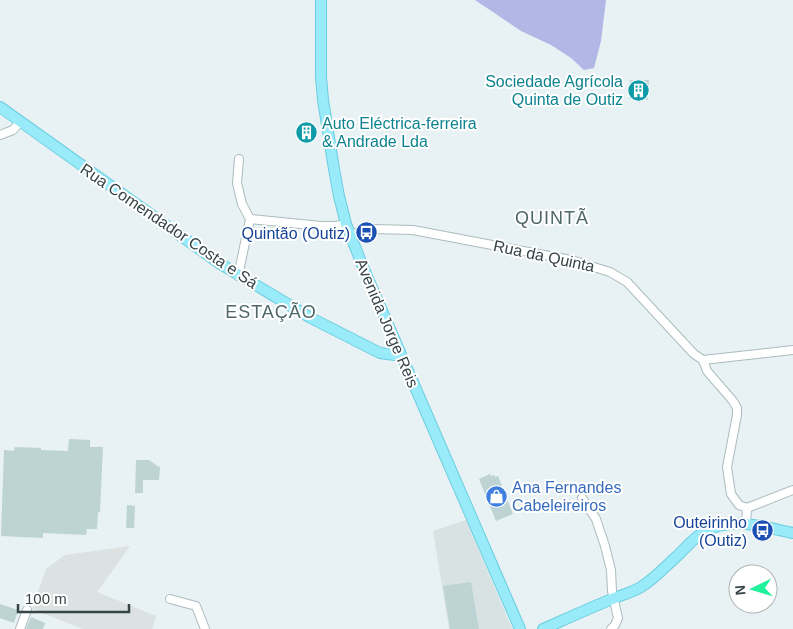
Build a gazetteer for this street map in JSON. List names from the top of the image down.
{
  "streets": {
    "main road": ["Rua Comendador Costa e Sá", "Avenida Jorge Reis"],
    "street": ["Rua da Quinta"]
  },
  "crossings": [
    ["Rua Comendador Costa e Sá", "Avenida Jorge Reis"],
    ["Rua da Quinta", "Avenida Jorge Reis"]
  ],
  "districts": ["QUINTÃ", "ESTAÇÃO"],
  "places": {
    "building": ["Sociedade Agrícola Quinta de Outiz", "Auto Eléctrica-ferreira & Andrade Lda"],
    "bus stop": ["Quintão (Outiz)", "Outeirinho (Outiz)"],
    "shop": ["Ana Fernandes Cabeleireiros"]
  },
  "scale_bar": "100 m",
  "north": "left"
}
